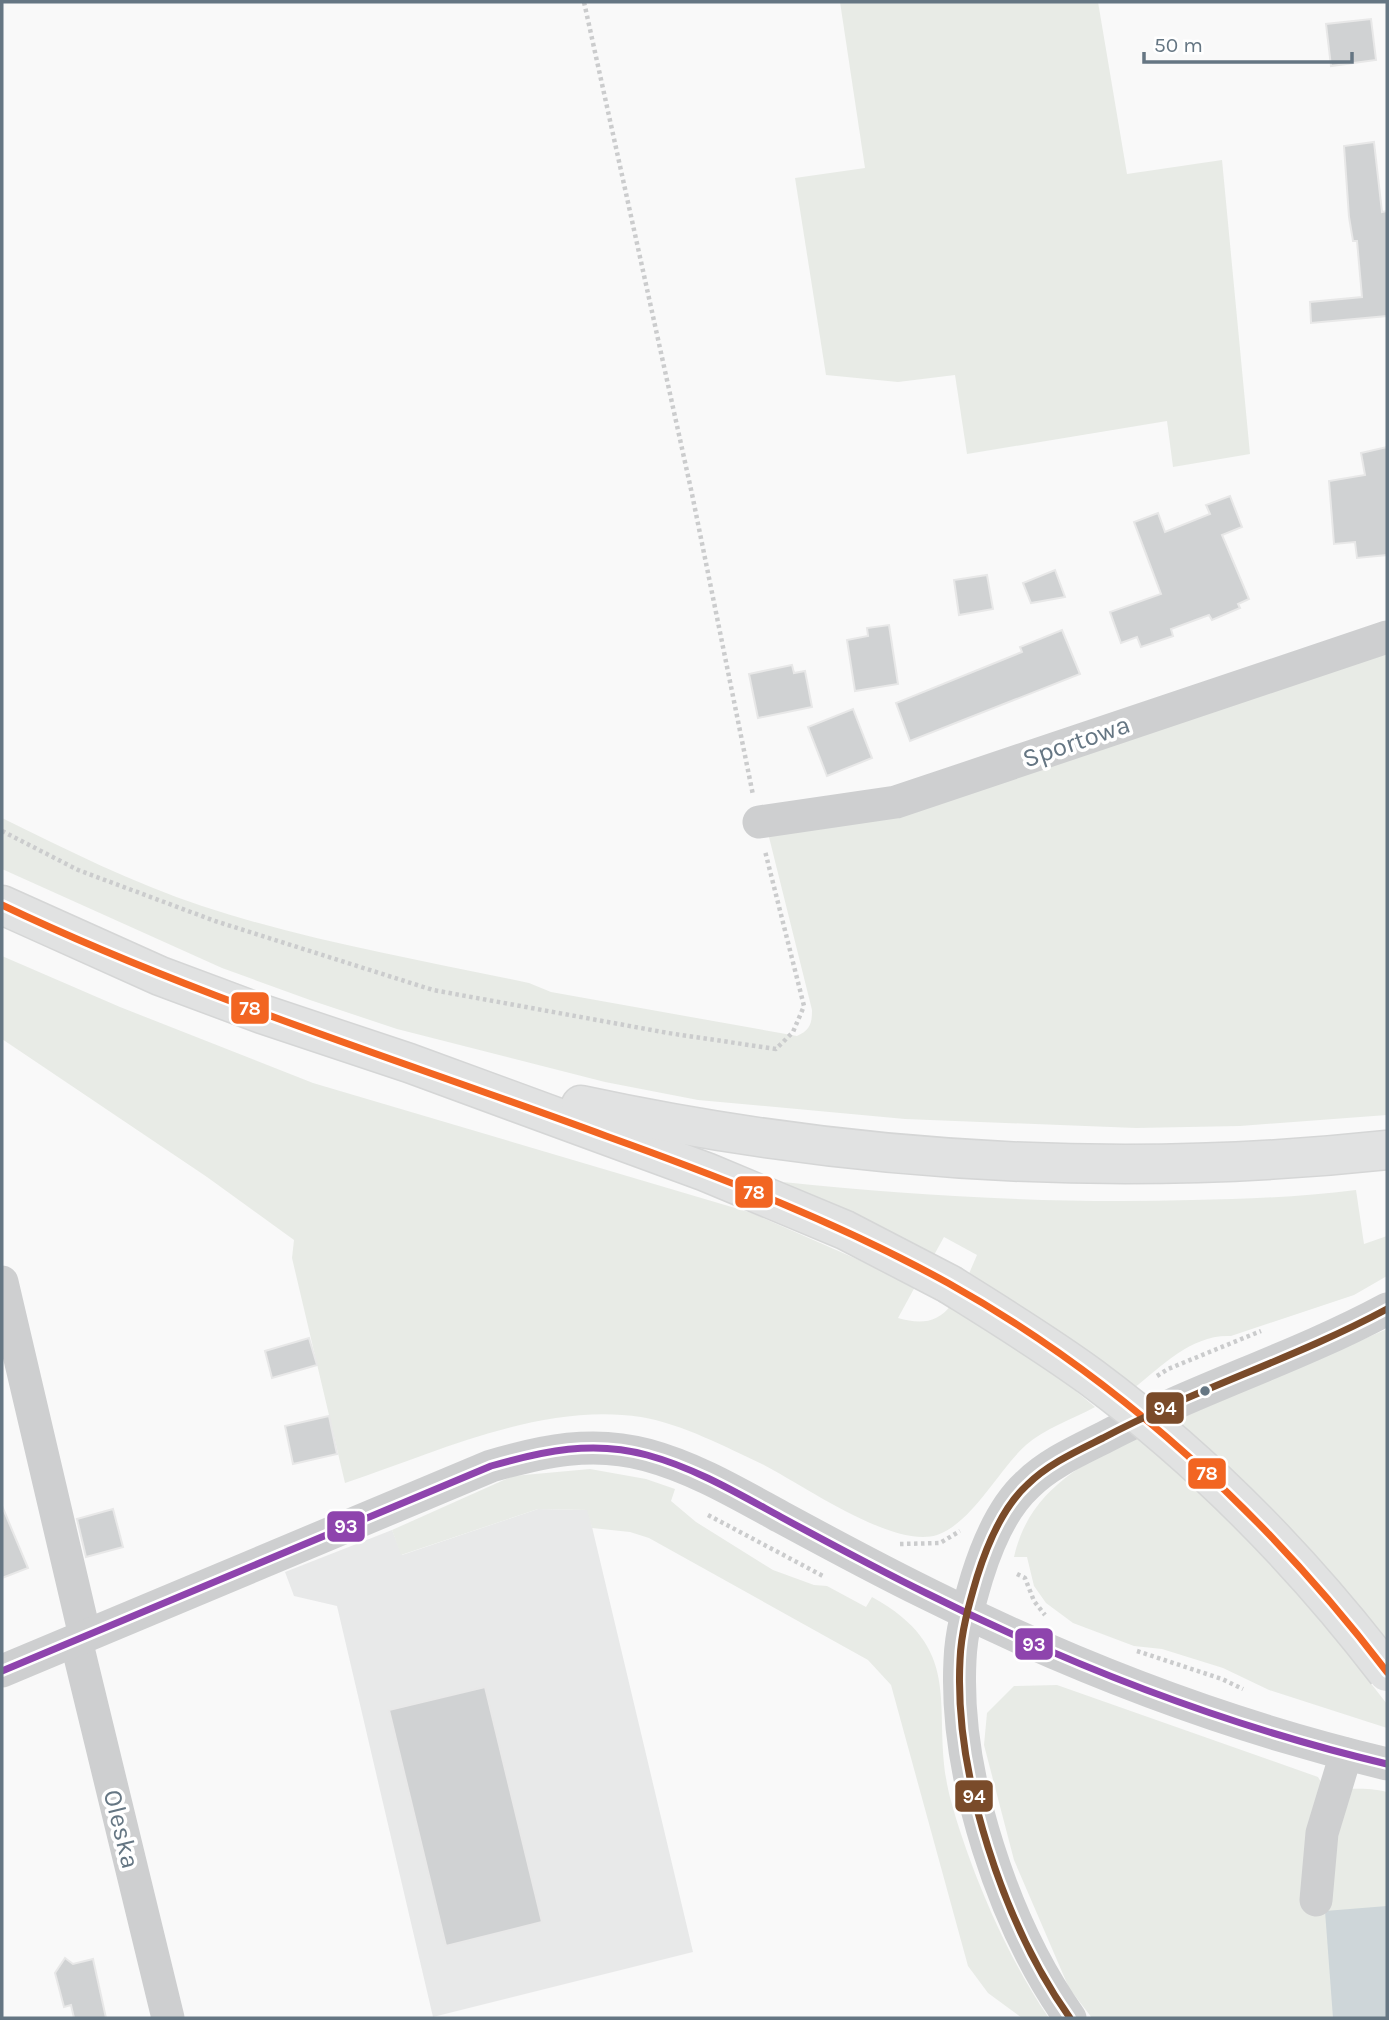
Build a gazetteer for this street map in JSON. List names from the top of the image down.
{
  "streets": {
    "street": ["Sportowa", "Oleska"]
  },
  "lines": ["transit line 78", "transit line 94", "transit line 93"],
  "scale_bar": "50 m"
}
